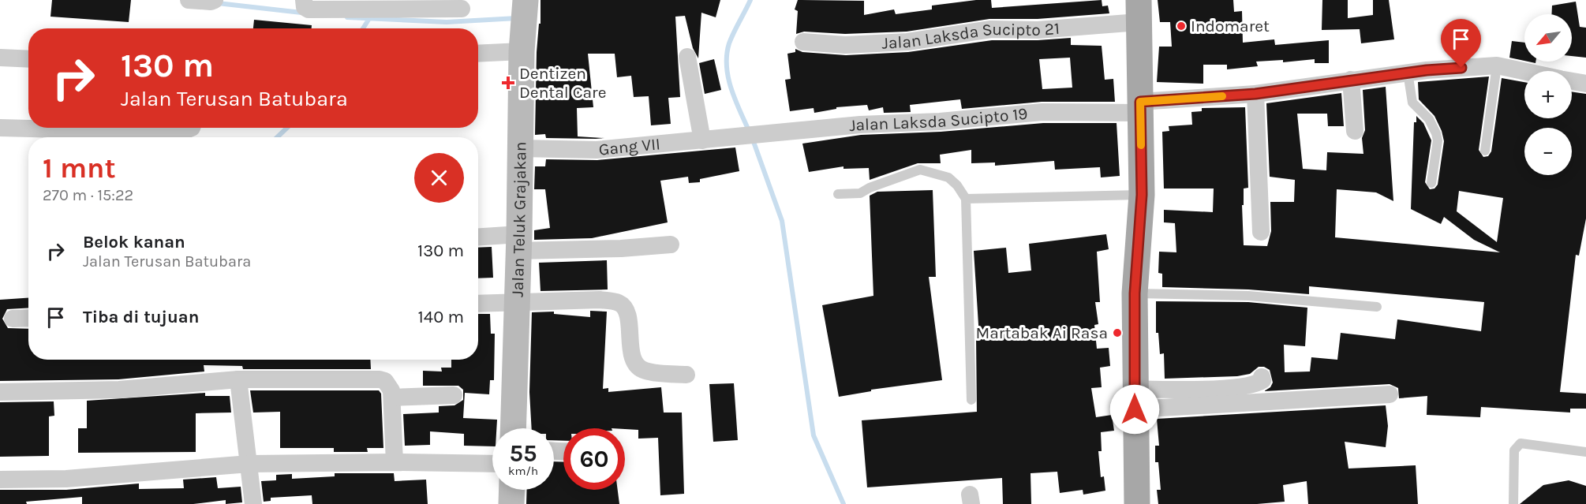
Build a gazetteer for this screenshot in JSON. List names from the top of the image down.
{
  "streets": {
    "street": [
      "Jalan Laksda Sucipto 21",
      "Jalan Laksda Sucipto 19",
      "Gang VII",
      "Jalan Teluk Grajakan"
    ]
  },
  "crossings": [
    ["Jalan Laksda Sucipto 19", "Gang VII"],
    ["Gang VII", "Jalan Teluk Grajakan"]
  ],
  "places": {
    "other": ["Indomaret", "Martabak Ai Rasa"],
    "health": ["Dentizen Dental Care"]
  },
  "north": "bottom left",
  "page": {
    "map_buttons": ["+", "−"],
    "turn": ["130 m", "Jalan Terusan Batubara"],
    "heading": ["1 mnt", "270 m · 15:22"],
    "list": [
      {
        "name": "Belok kanan",
        "note": "Jalan Terusan Batubara",
        "value": "130 m"
      },
      {
        "name": "Tiba di tujuan",
        "value": "140 m"
      }
    ],
    "speed": "55 km/h",
    "limit": "60"
  }
}
